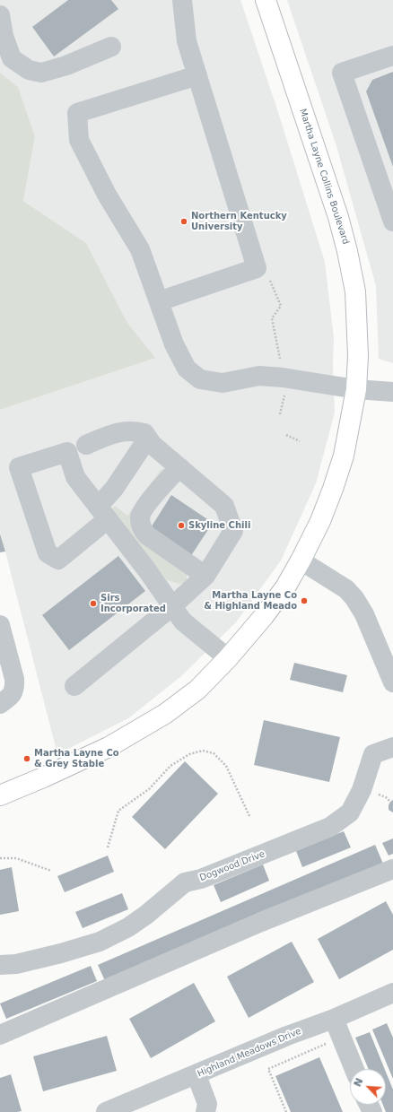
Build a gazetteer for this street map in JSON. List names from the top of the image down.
{
  "streets": {
    "main road": ["Martha Layne Collins Boulevard"],
    "street": ["Dogwood Drive", "Highland Meadows Drive"]
  },
  "places": [
    "Northern Kentucky University",
    "Skyline Chili",
    "Martha Layne Co & Highland Meado",
    "Sirs Incorporated",
    "Martha Layne Co & Grey Stable"
  ],
  "north": "top left"
}
